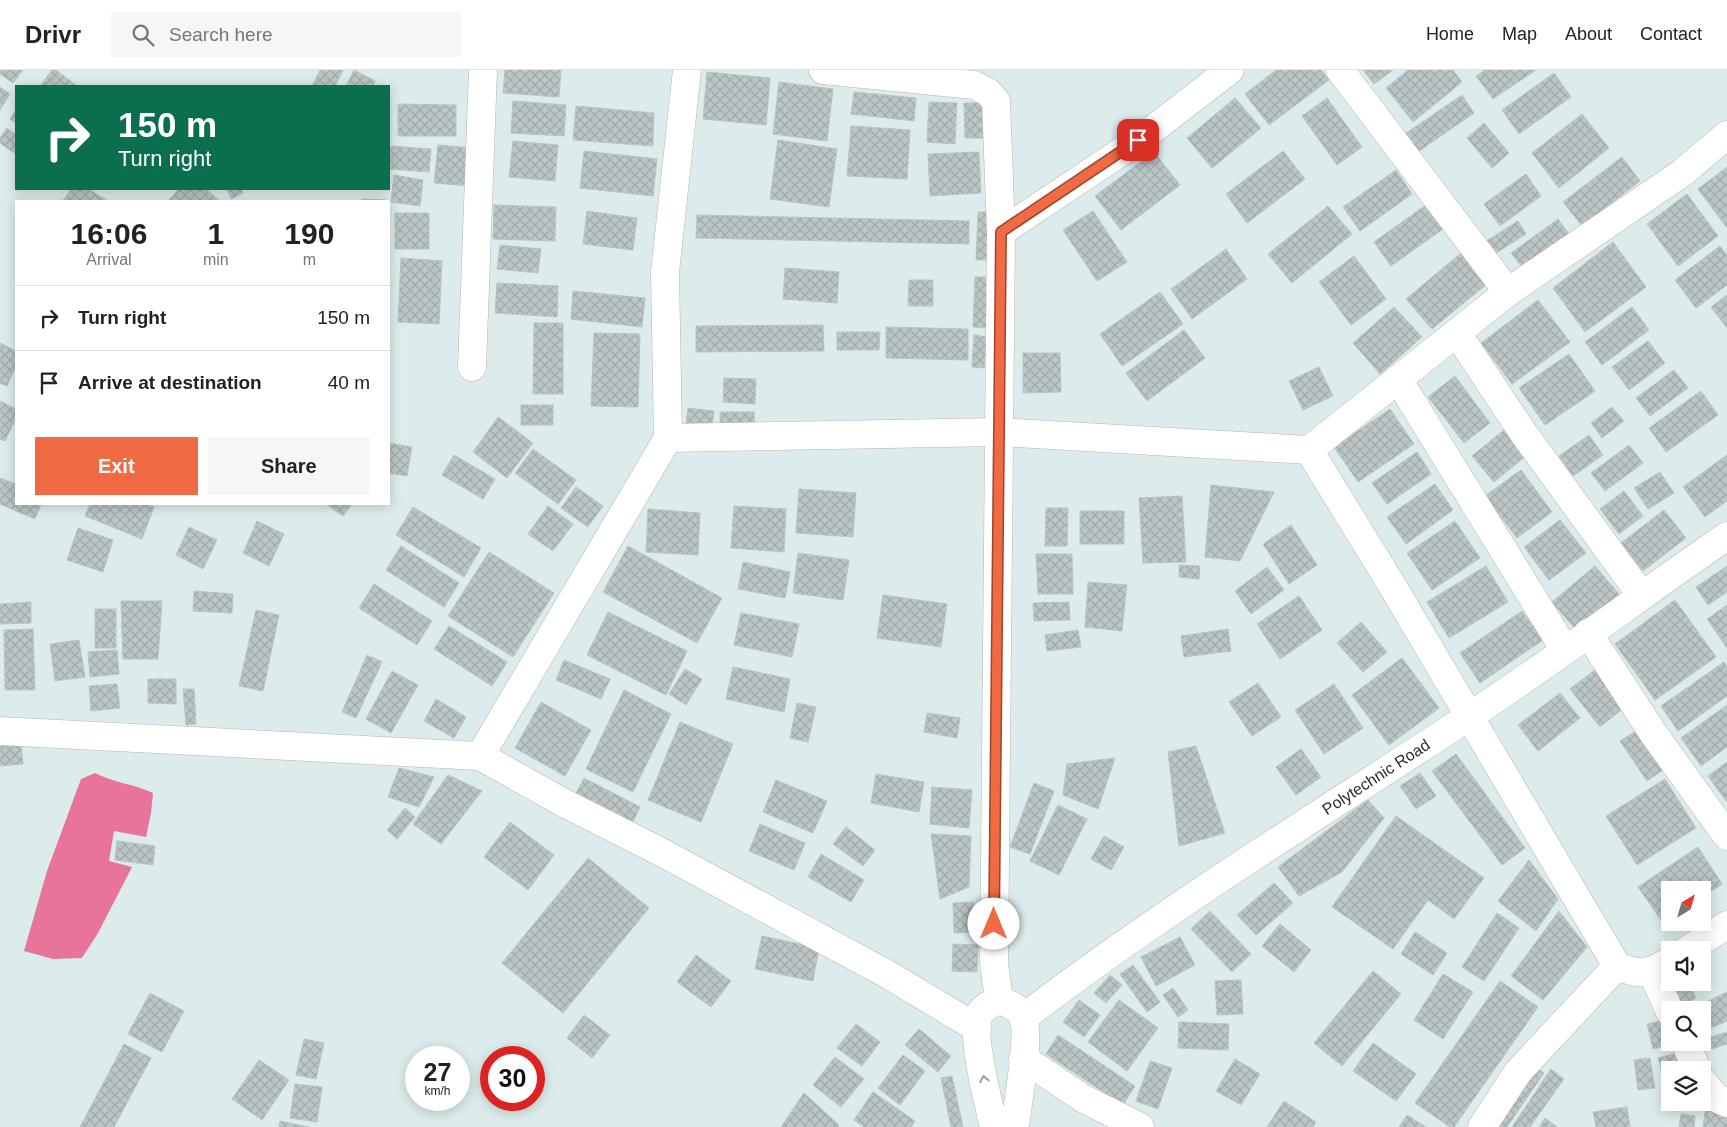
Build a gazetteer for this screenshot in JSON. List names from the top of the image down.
{
  "streets": {
    "street": ["Polytechnic Road"]
  },
  "north": "top right",
  "page": {
    "header": "Drivr",
    "search": "Search here",
    "nav": [
      "Home",
      "Map",
      "About",
      "Contact"
    ],
    "turn": ["150 m", "Turn right"],
    "eta": [
      "16:06",
      "Arrival",
      "1",
      "min",
      "190",
      "m"
    ],
    "list": [
      {
        "name": "Turn right",
        "value": "150 m"
      },
      {
        "name": "Arrive at destination",
        "value": "40 m"
      }
    ],
    "buttons": ["Exit", "Share"],
    "speed": "27 km/h",
    "limit": "30"
  }
}
